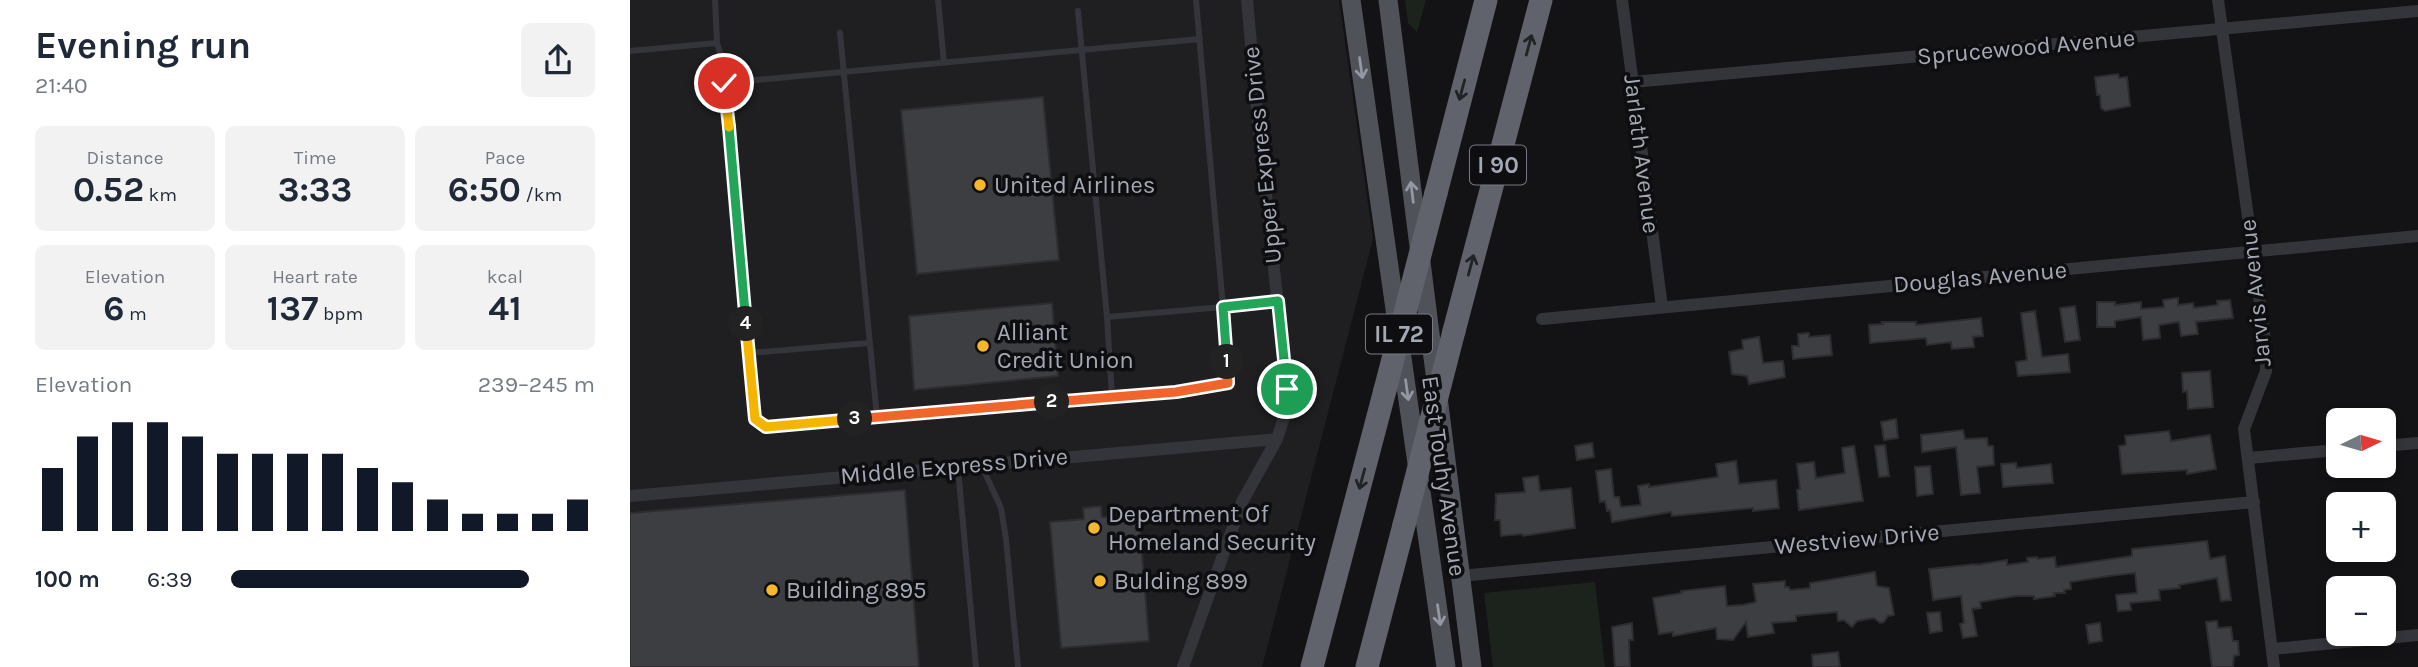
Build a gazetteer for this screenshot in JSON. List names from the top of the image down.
{
  "streets": {
    "highway": ["I 90"],
    "main road": ["IL 72", "East Touhy Avenue"],
    "street": [
      "Sprucewood Avenue",
      "Jarlath Avenue",
      "Upper Express Drive",
      "Douglas Avenue",
      "Jarvis Avenue",
      "Middle Express Drive",
      "Westview Drive"
    ]
  },
  "crossings": [
    ["Sprucewood Avenue", "Jarlath Avenue"],
    ["Sprucewood Avenue", "Jarvis Avenue"],
    ["Jarlath Avenue", "Douglas Avenue"],
    ["Upper Express Drive", "Middle Express Drive"],
    ["Douglas Avenue", "Jarvis Avenue"],
    ["Jarvis Avenue", "Westview Drive"],
    ["East Touhy Avenue", "Westview Drive"]
  ],
  "places": [
    "United Airlines",
    "Alliant Credit Union",
    "Department Of Homeland Security",
    "Bulding 899",
    "Building 895"
  ],
  "north": "right",
  "page": {
    "heading": ["Evening run", "21:40"],
    "stats": [
      ["Distance", "0.52 km"],
      ["Time", "3:33"],
      ["Pace", "6:50 /km"],
      ["Elevation", "6 m"],
      ["Heart rate", "137 bpm"],
      ["kcal", "41"]
    ],
    "pins": [
      "4",
      "1",
      "2",
      "3"
    ],
    "chart": ["Elevation", "239–245 m"],
    "map_buttons": ["+", "−"],
    "list": [
      {
        "name": "100 m",
        "note": "6:39"
      }
    ]
  }
}
